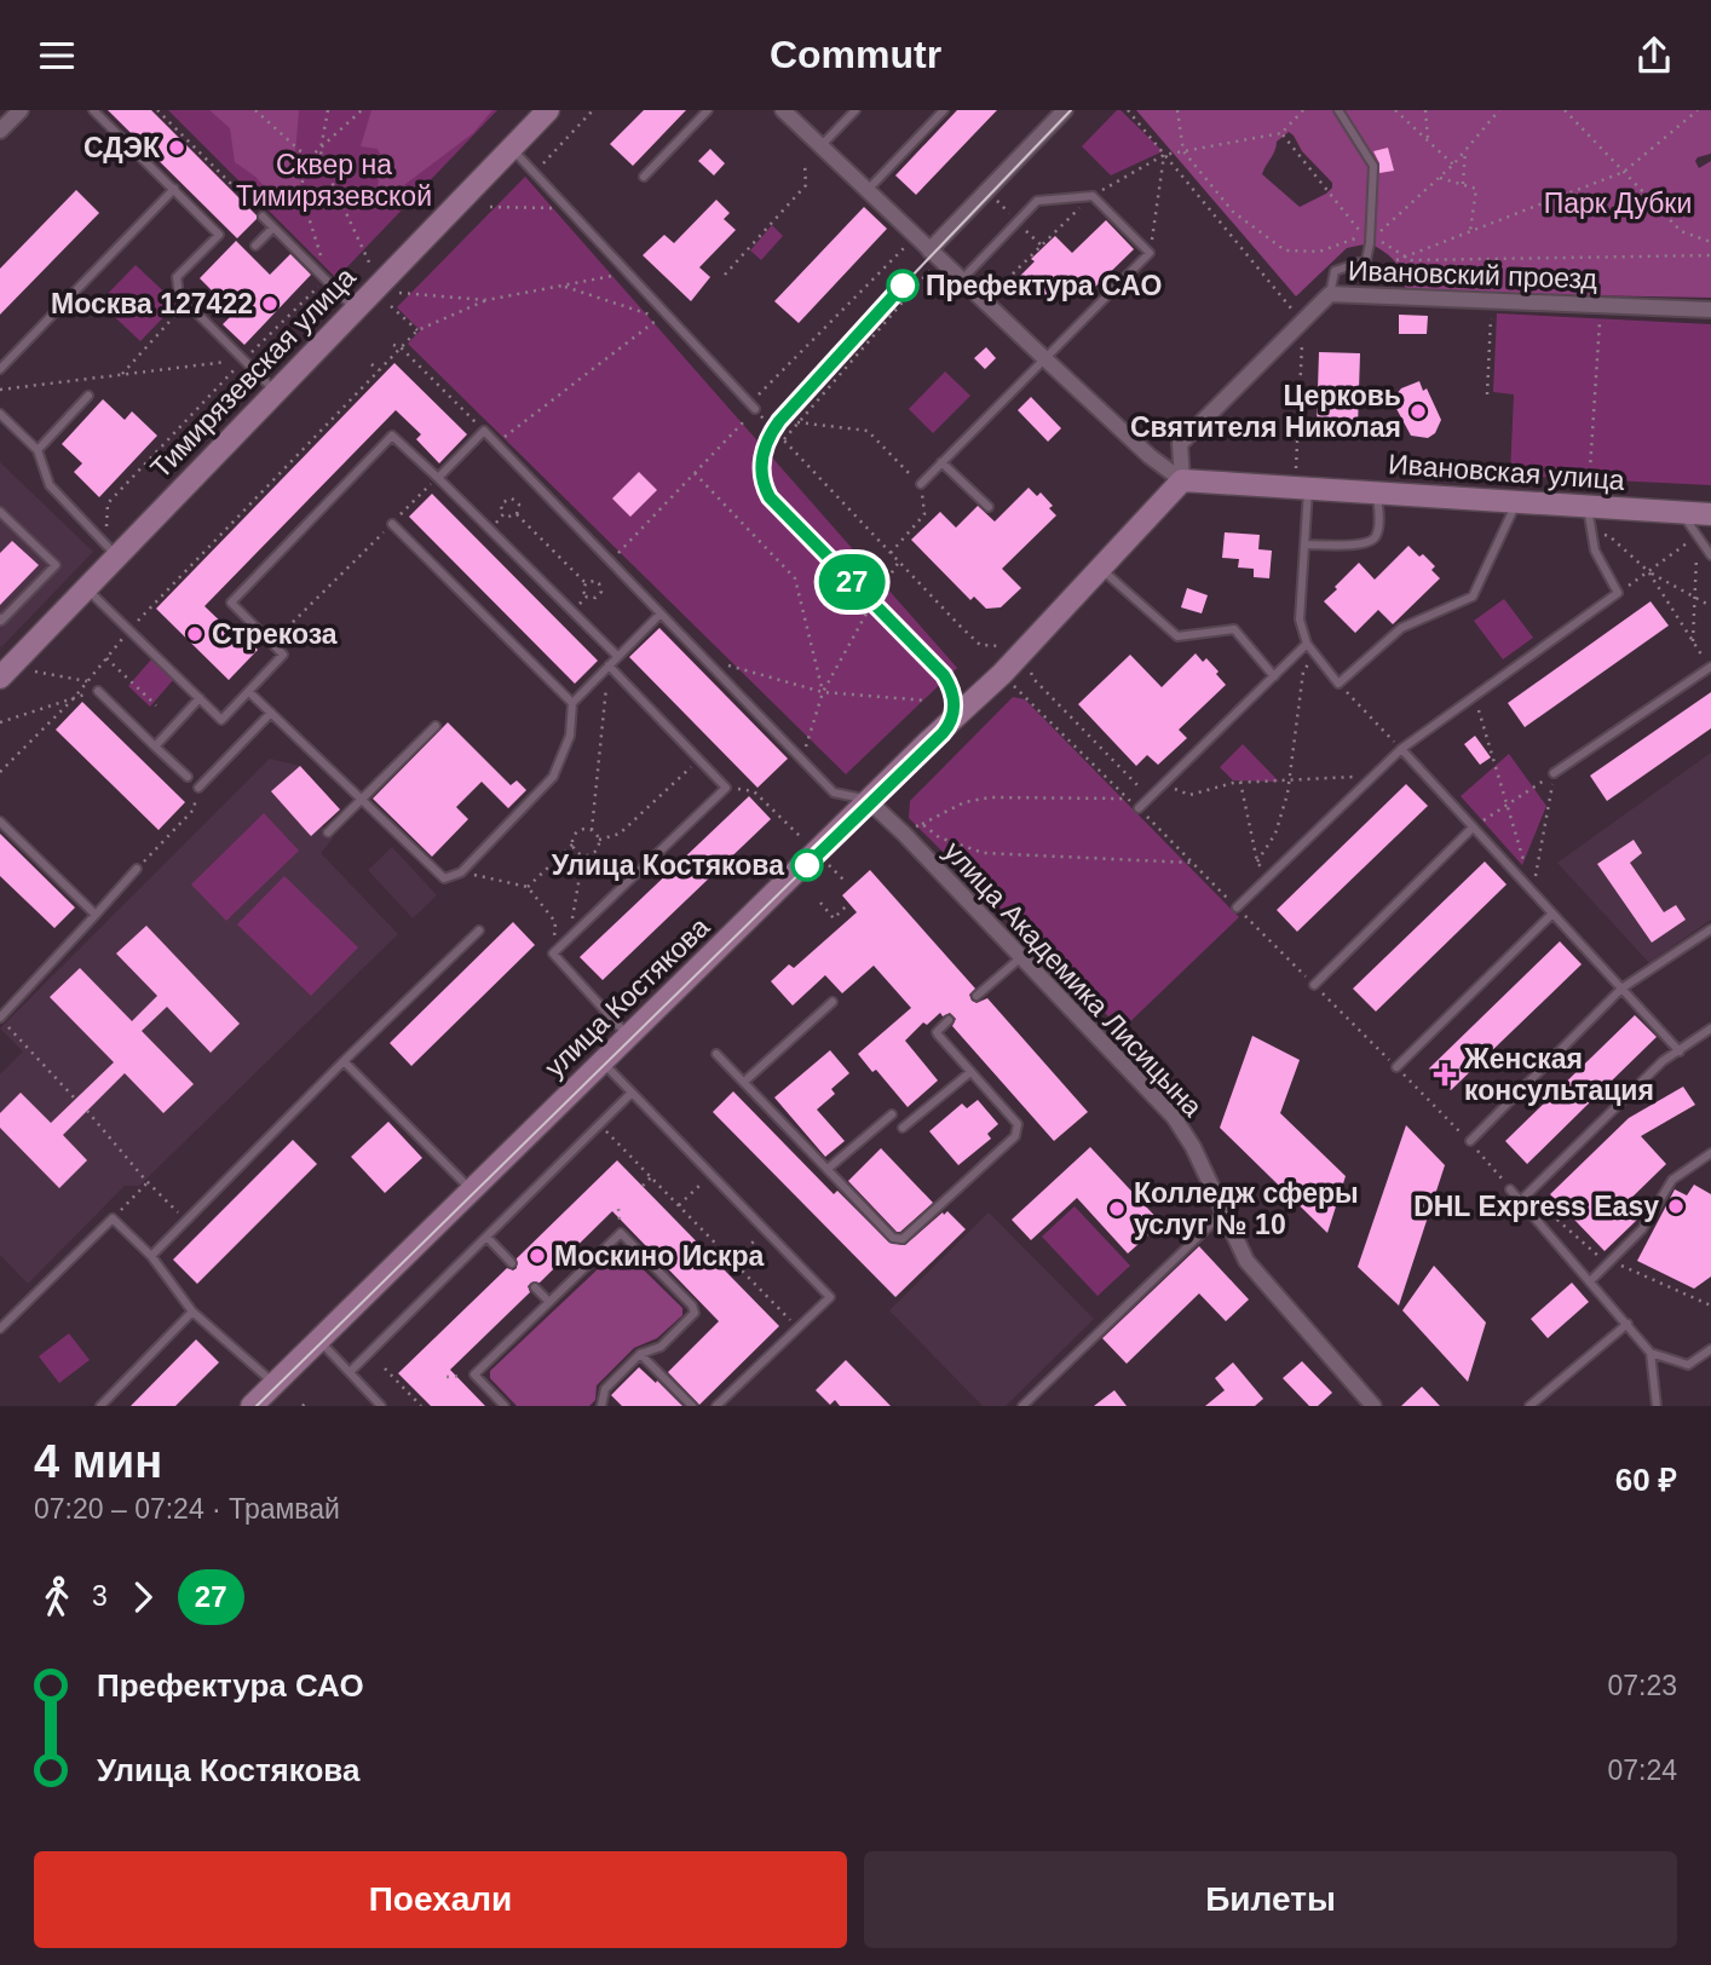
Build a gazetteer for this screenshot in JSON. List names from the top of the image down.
{
  "streets": {
    "street": [
      "Ивановский проезд",
      "Тимирязевская улица",
      "Ивановская улица",
      "улица Академика Лисицына",
      "улица Костякова"
    ]
  },
  "crossings": [
    ["Ивановский проезд", "Ивановская улица"],
    ["Ивановский проезд", "улица Костякова"],
    ["Ивановская улица", "улица Костякова"],
    ["улица Академика Лисицына", "улица Костякова"]
  ],
  "parks": ["Сквер на Тимирязевской", "Парк Дубки"],
  "places": {
    "other": [
      "СДЭК",
      "Префектура САО",
      "Москва 127422",
      "Церковь Святителя Николая",
      "Стрекоза",
      "Улица Костякова",
      "DHL Express Easy",
      "Колледж сферы услуг № 10",
      "Москино Искра"
    ],
    "health": ["Женская консультация"]
  },
  "lines": ["tram line 27"],
  "page": {
    "header": "Commutr",
    "on_map": "27",
    "heading": ["4 мин", "07:20 – 07:24 · Трамвай", "60 ₽"],
    "legs": ["3", "27"],
    "list": [
      {
        "name": "Префектура САО",
        "value": "07:23"
      },
      {
        "name": "Улица Костякова",
        "value": "07:24"
      }
    ],
    "buttons": ["Поехали", "Билеты"]
  }
}
